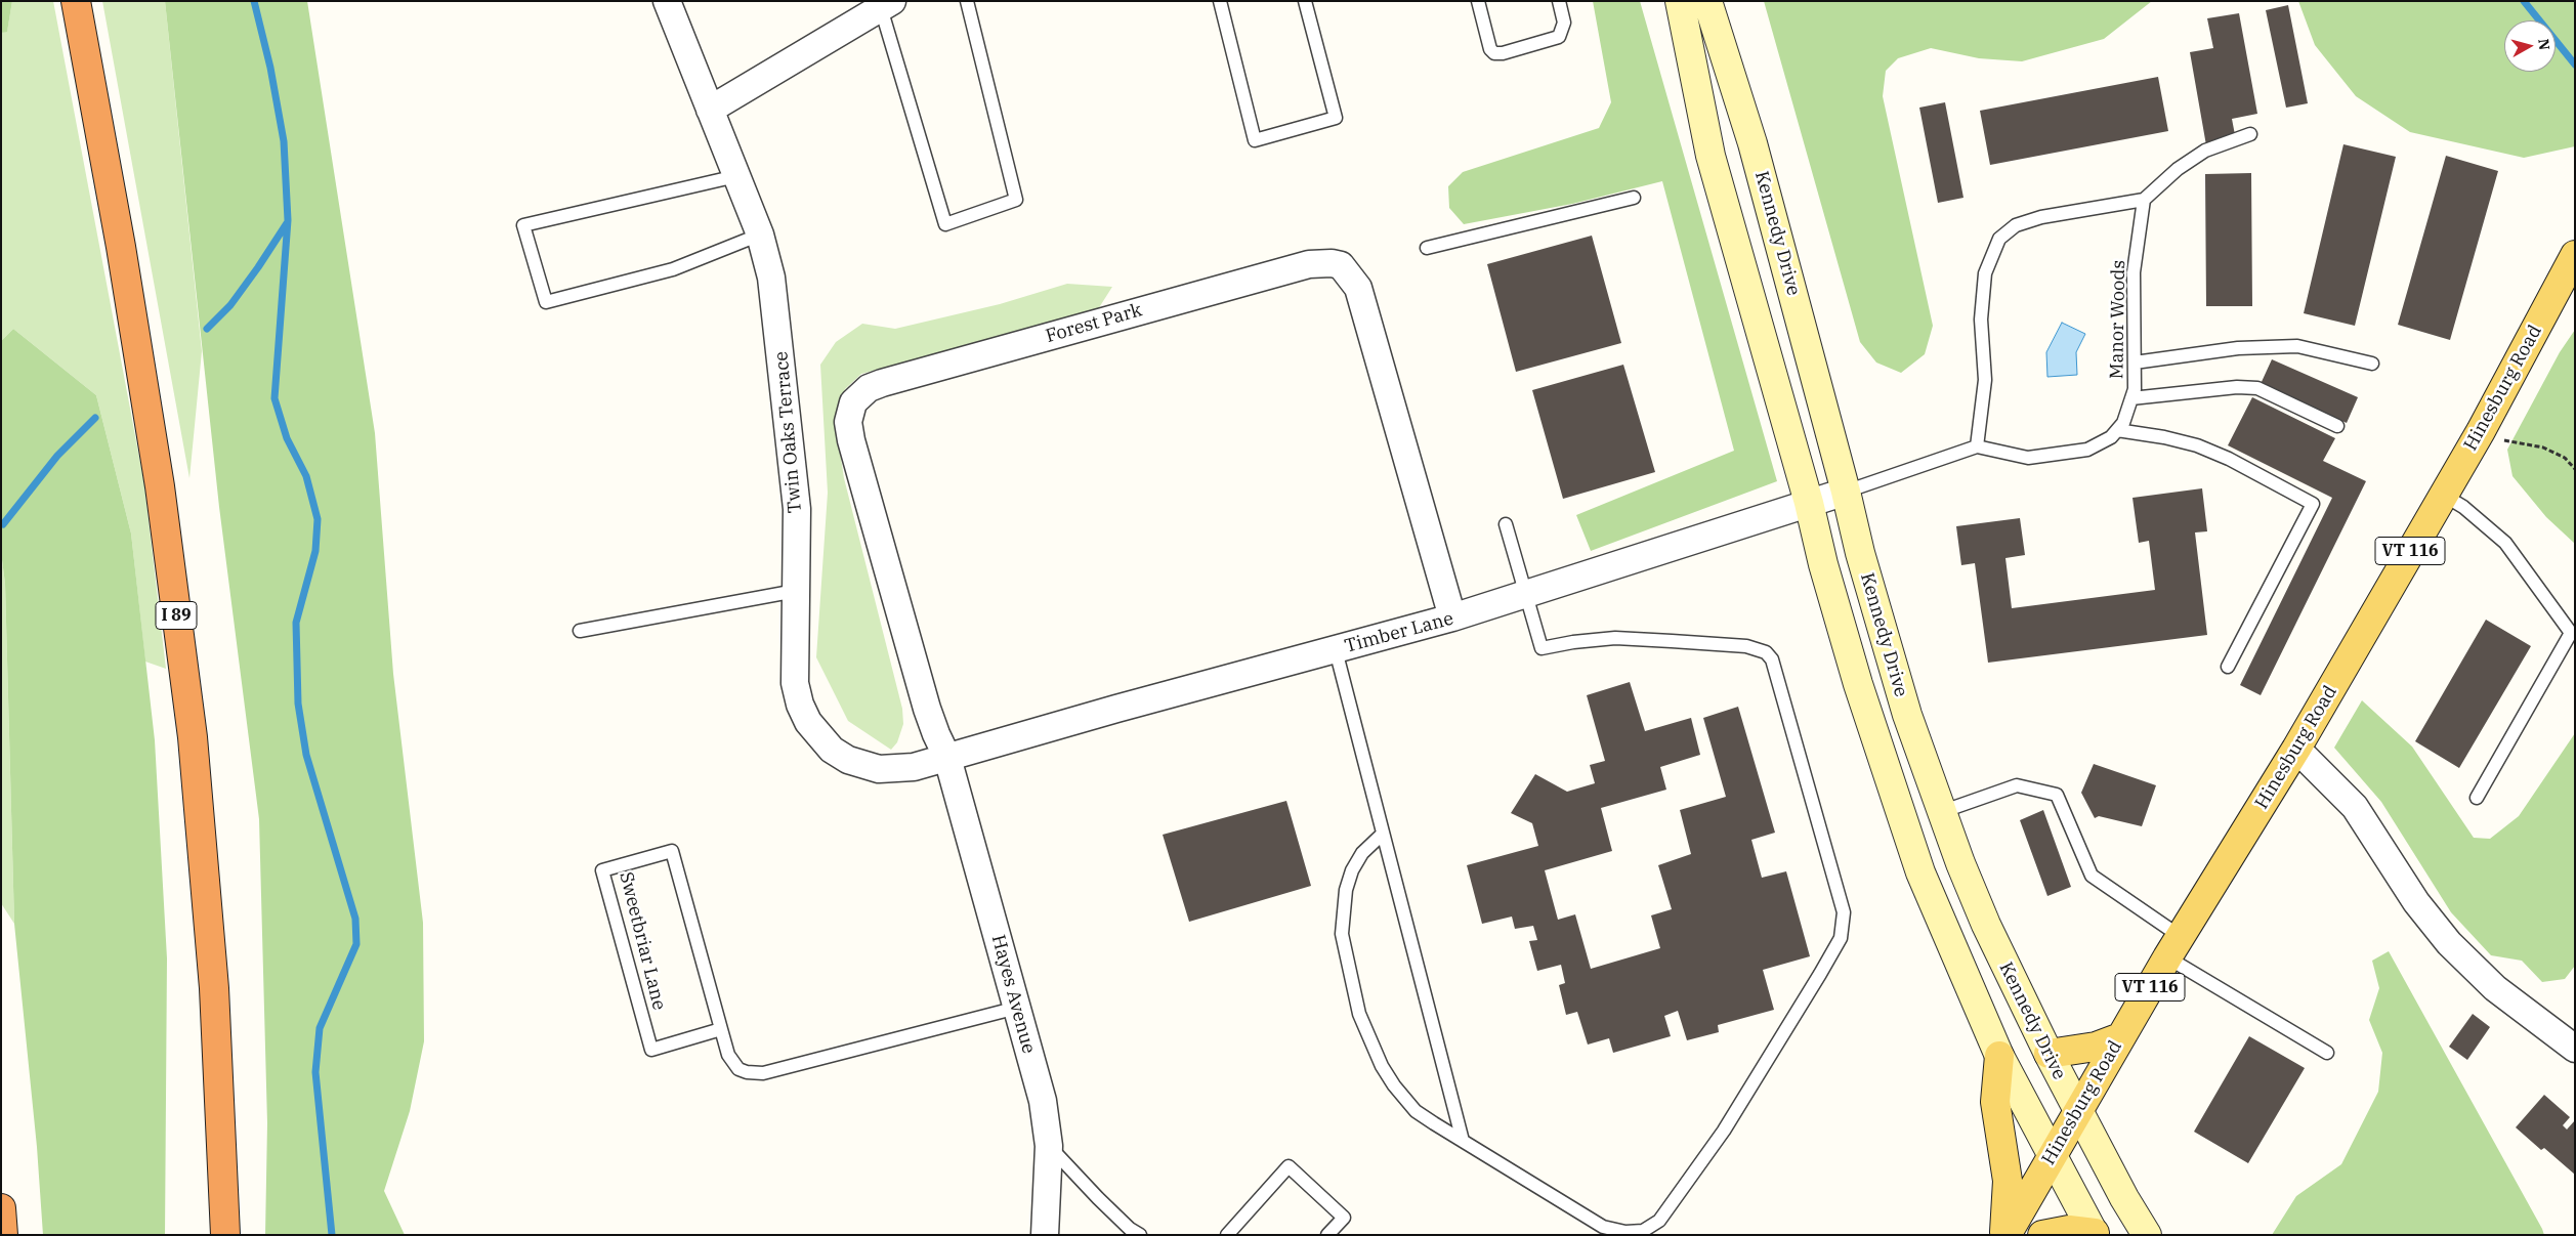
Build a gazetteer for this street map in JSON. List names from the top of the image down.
{
  "streets": {
    "highway": ["I 89"],
    "main road": ["Kennedy Drive", "Hinesburg Road", "VT 116"],
    "street": [
      "Forest Park",
      "Twin Oaks Terrace",
      "Timber Lane",
      "Hayes Avenue"
    ],
    "lane": ["Manor Woods", "Sweetbriar Lane"]
  },
  "crossings": [
    ["Kennedy Drive", "Hinesburg Road"],
    ["Kennedy Drive", "Timber Lane"],
    ["Forest Park", "Twin Oaks Terrace"],
    ["Forest Park", "Timber Lane"],
    ["Forest Park", "Hayes Avenue"],
    ["Twin Oaks Terrace", "Timber Lane"],
    ["Twin Oaks Terrace", "Hayes Avenue"],
    ["Timber Lane", "Hayes Avenue"],
    ["Sweetbriar Lane", "Hayes Avenue"]
  ],
  "north": "right"
}
